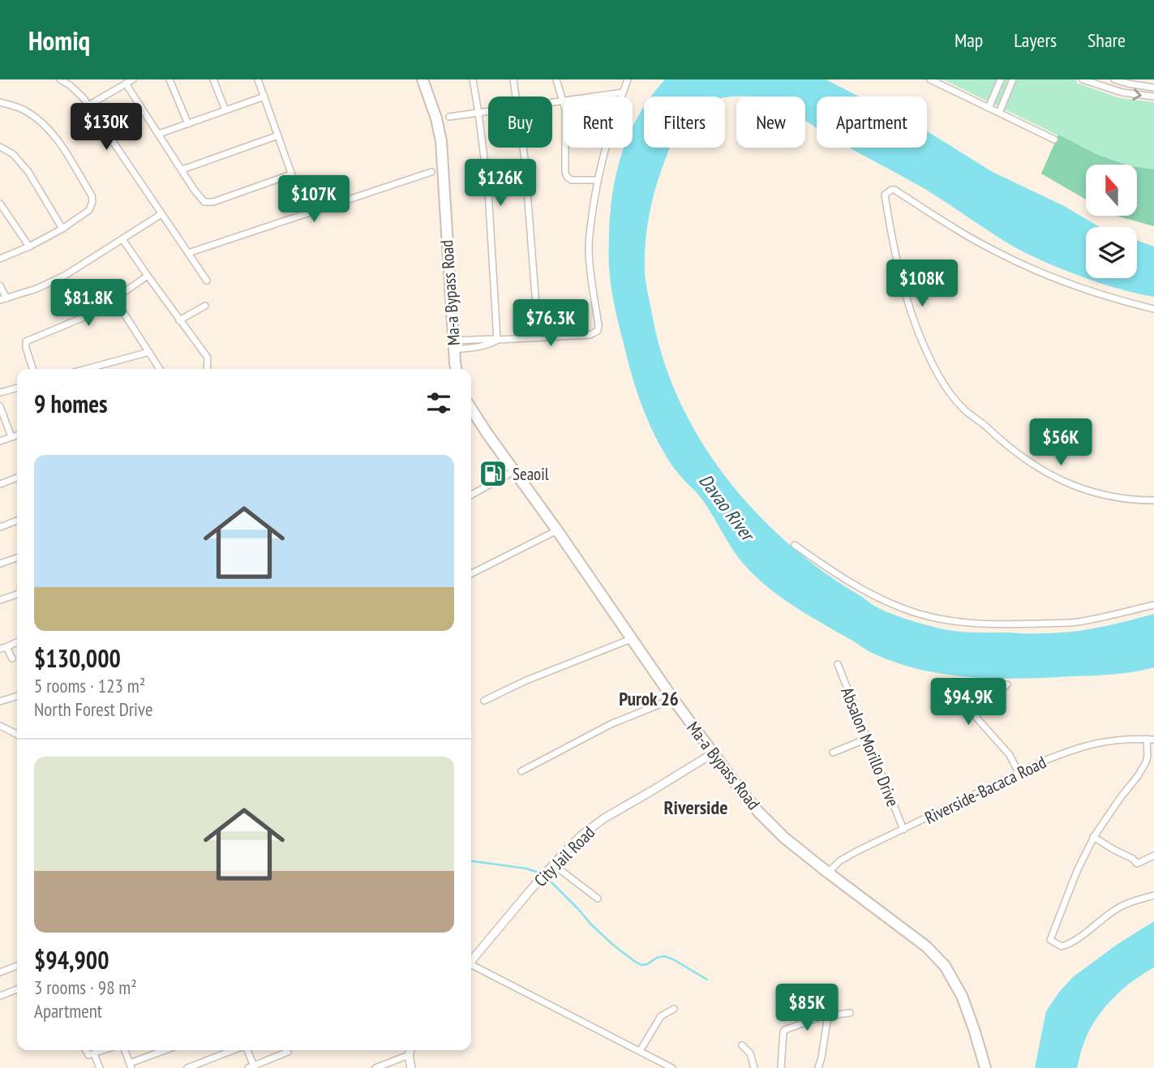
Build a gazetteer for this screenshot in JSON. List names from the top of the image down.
{
  "streets": {
    "main road": ["Ma-a Bypass Road"],
    "street": ["Absalon Morillo Drive", "Riverside-Bacaca Road", "City Jail Road"]
  },
  "crossings": [
    ["Ma-a Bypass Road", "Riverside-Bacaca Road"],
    ["Ma-a Bypass Road", "City Jail Road"],
    ["Absalon Morillo Drive", "Riverside-Bacaca Road"]
  ],
  "districts": ["Purok 26", "Riverside"],
  "water": ["Davao River"],
  "places": {
    "fuel station": ["Seaoil"]
  },
  "north": "top",
  "page": {
    "header": "Homiq",
    "nav": ["Map", "Layers", "Share"],
    "chip": [
      "Buy",
      "Rent",
      "Filters",
      "New",
      "Apartment"
    ],
    "price": [
      "$130K",
      "$126K",
      "$107K",
      "$108K",
      "$81.8K",
      "$76.3K",
      "$56K",
      "$94.9K",
      "$85K"
    ],
    "heading": "9 homes",
    "list": [
      {
        "name": "$130,000",
        "note": "5 rooms · 123 m² · North Forest Drive"
      },
      {
        "name": "$94,900",
        "note": "3 rooms · 98 m² · Apartment"
      }
    ]
  }
}
